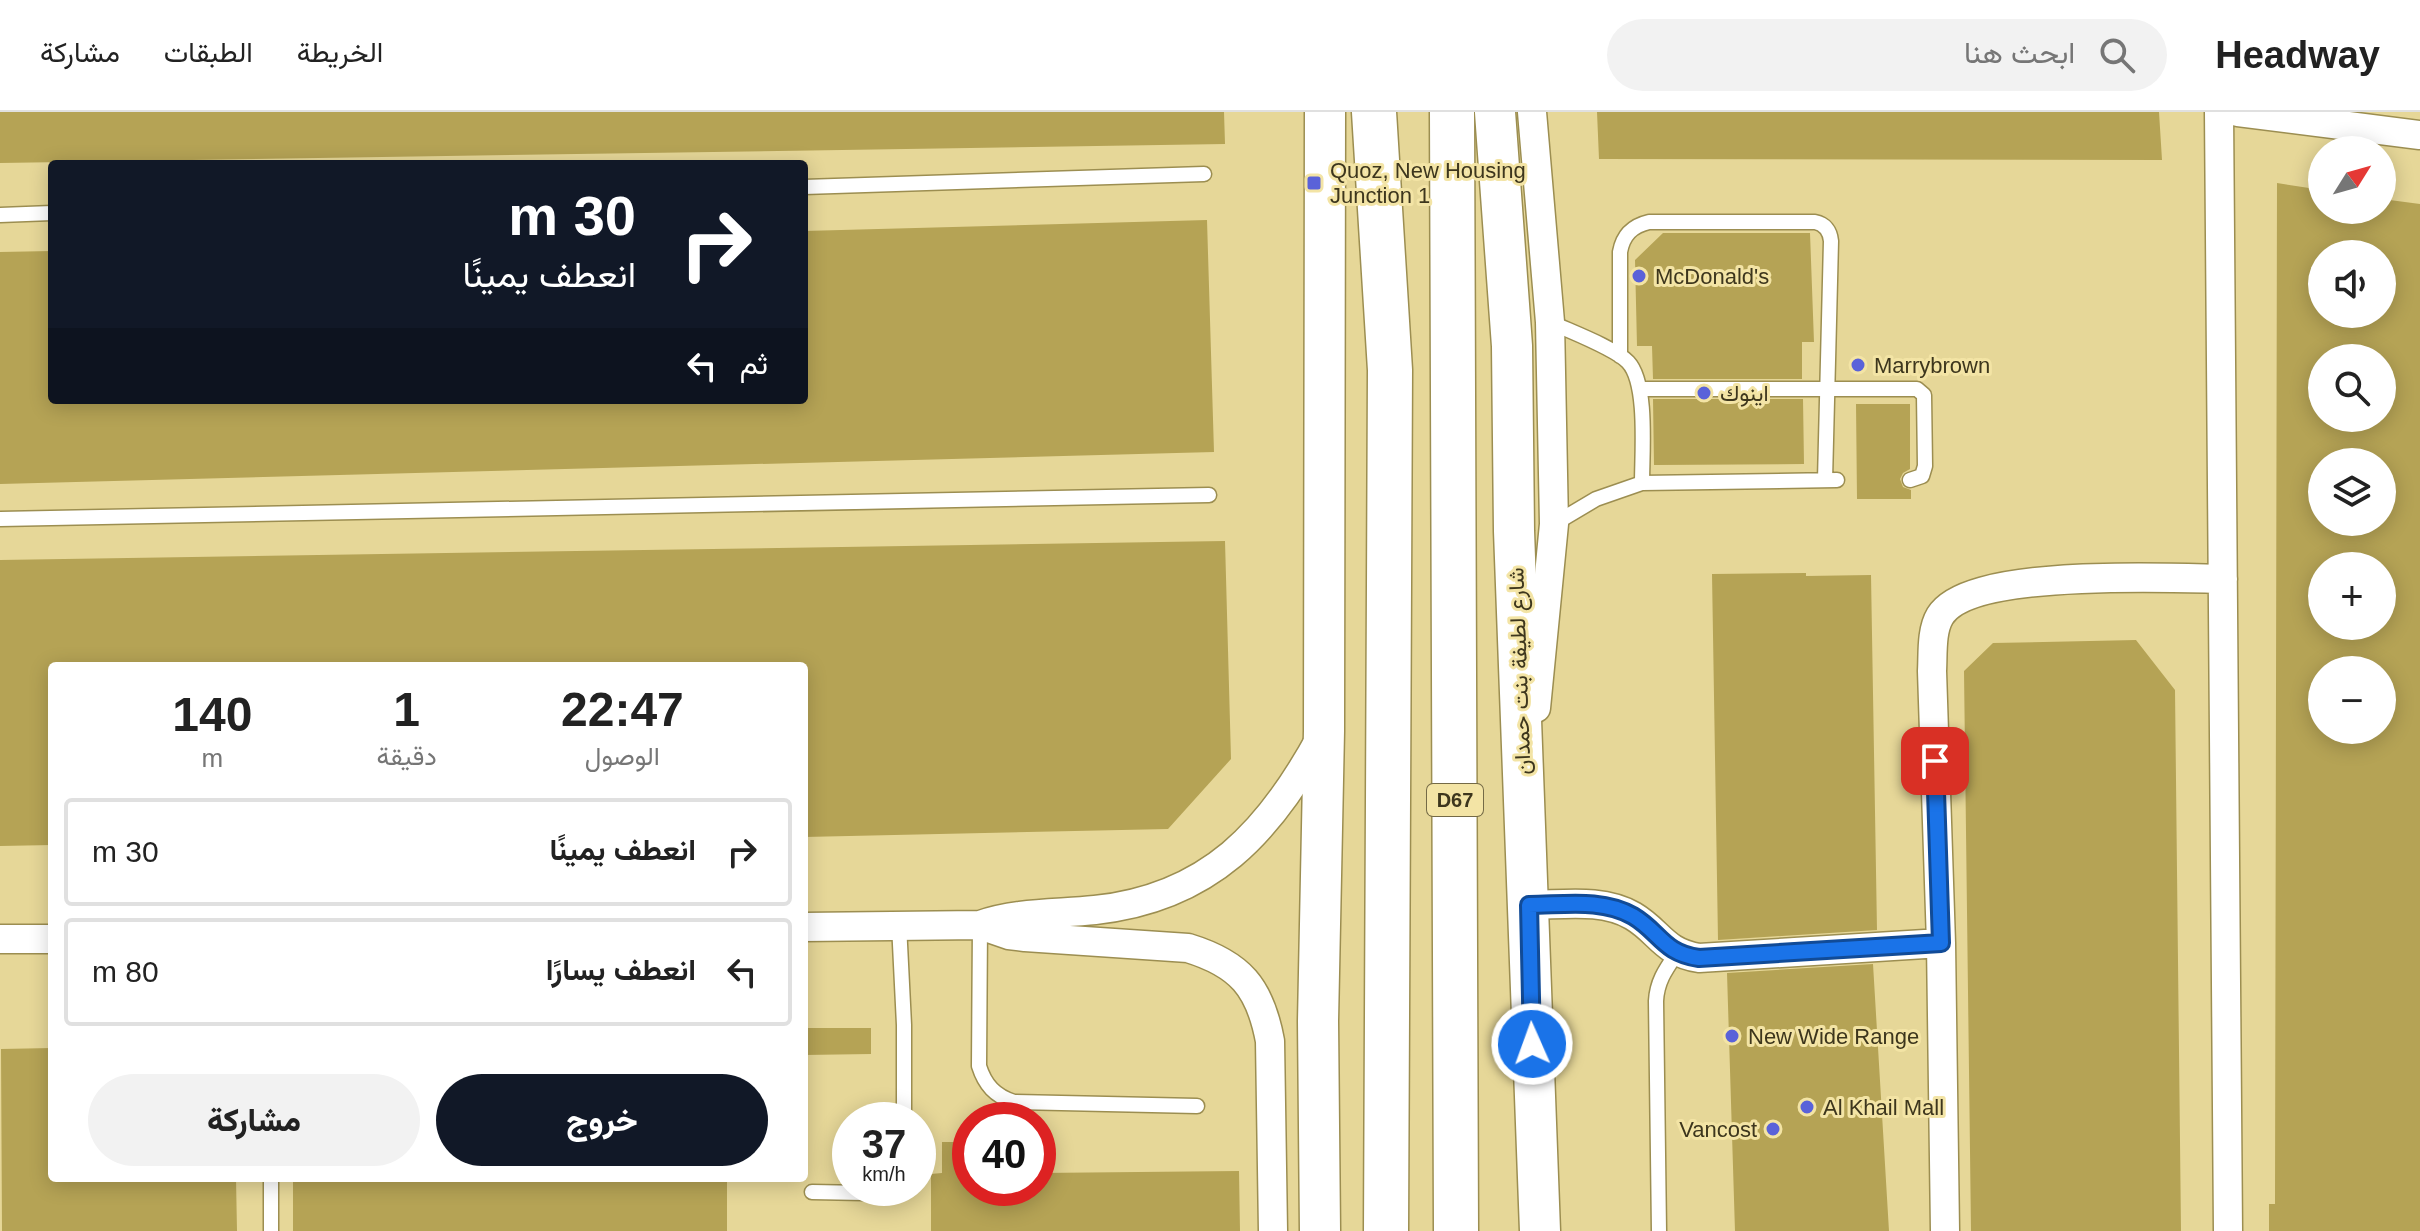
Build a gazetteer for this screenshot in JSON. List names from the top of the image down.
{
  "streets": {
    "main road": ["D67"],
    "street": ["شارع لطيفة بنت حمدان"]
  },
  "places": {
    "transit": ["Quoz, New Housing Junction 1"],
    "other": [
      "McDonald's",
      "Marrybrown",
      "اينوك",
      "New Wide Range",
      "Al Khail Mall",
      "Vancost"
    ]
  },
  "north": "top right",
  "page": {
    "header": "Headway",
    "search": "ابحث هنا",
    "nav": ["الخريطة", "الطبقات", "مشاركة"],
    "map_buttons": ["+", "−"],
    "turn": ["30 m", "انعطف يمينًا"],
    "then": "ثم",
    "eta": [
      "22:47",
      "الوصول",
      "1",
      "دقيقة",
      "140",
      "m"
    ],
    "list": [
      {
        "name": "انعطف يمينًا",
        "value": "30 m"
      },
      {
        "name": "انعطف يسارًا",
        "value": "80 m"
      }
    ],
    "buttons": ["خروج", "مشاركة"],
    "speed": "37 km/h",
    "limit": "40"
  }
}
